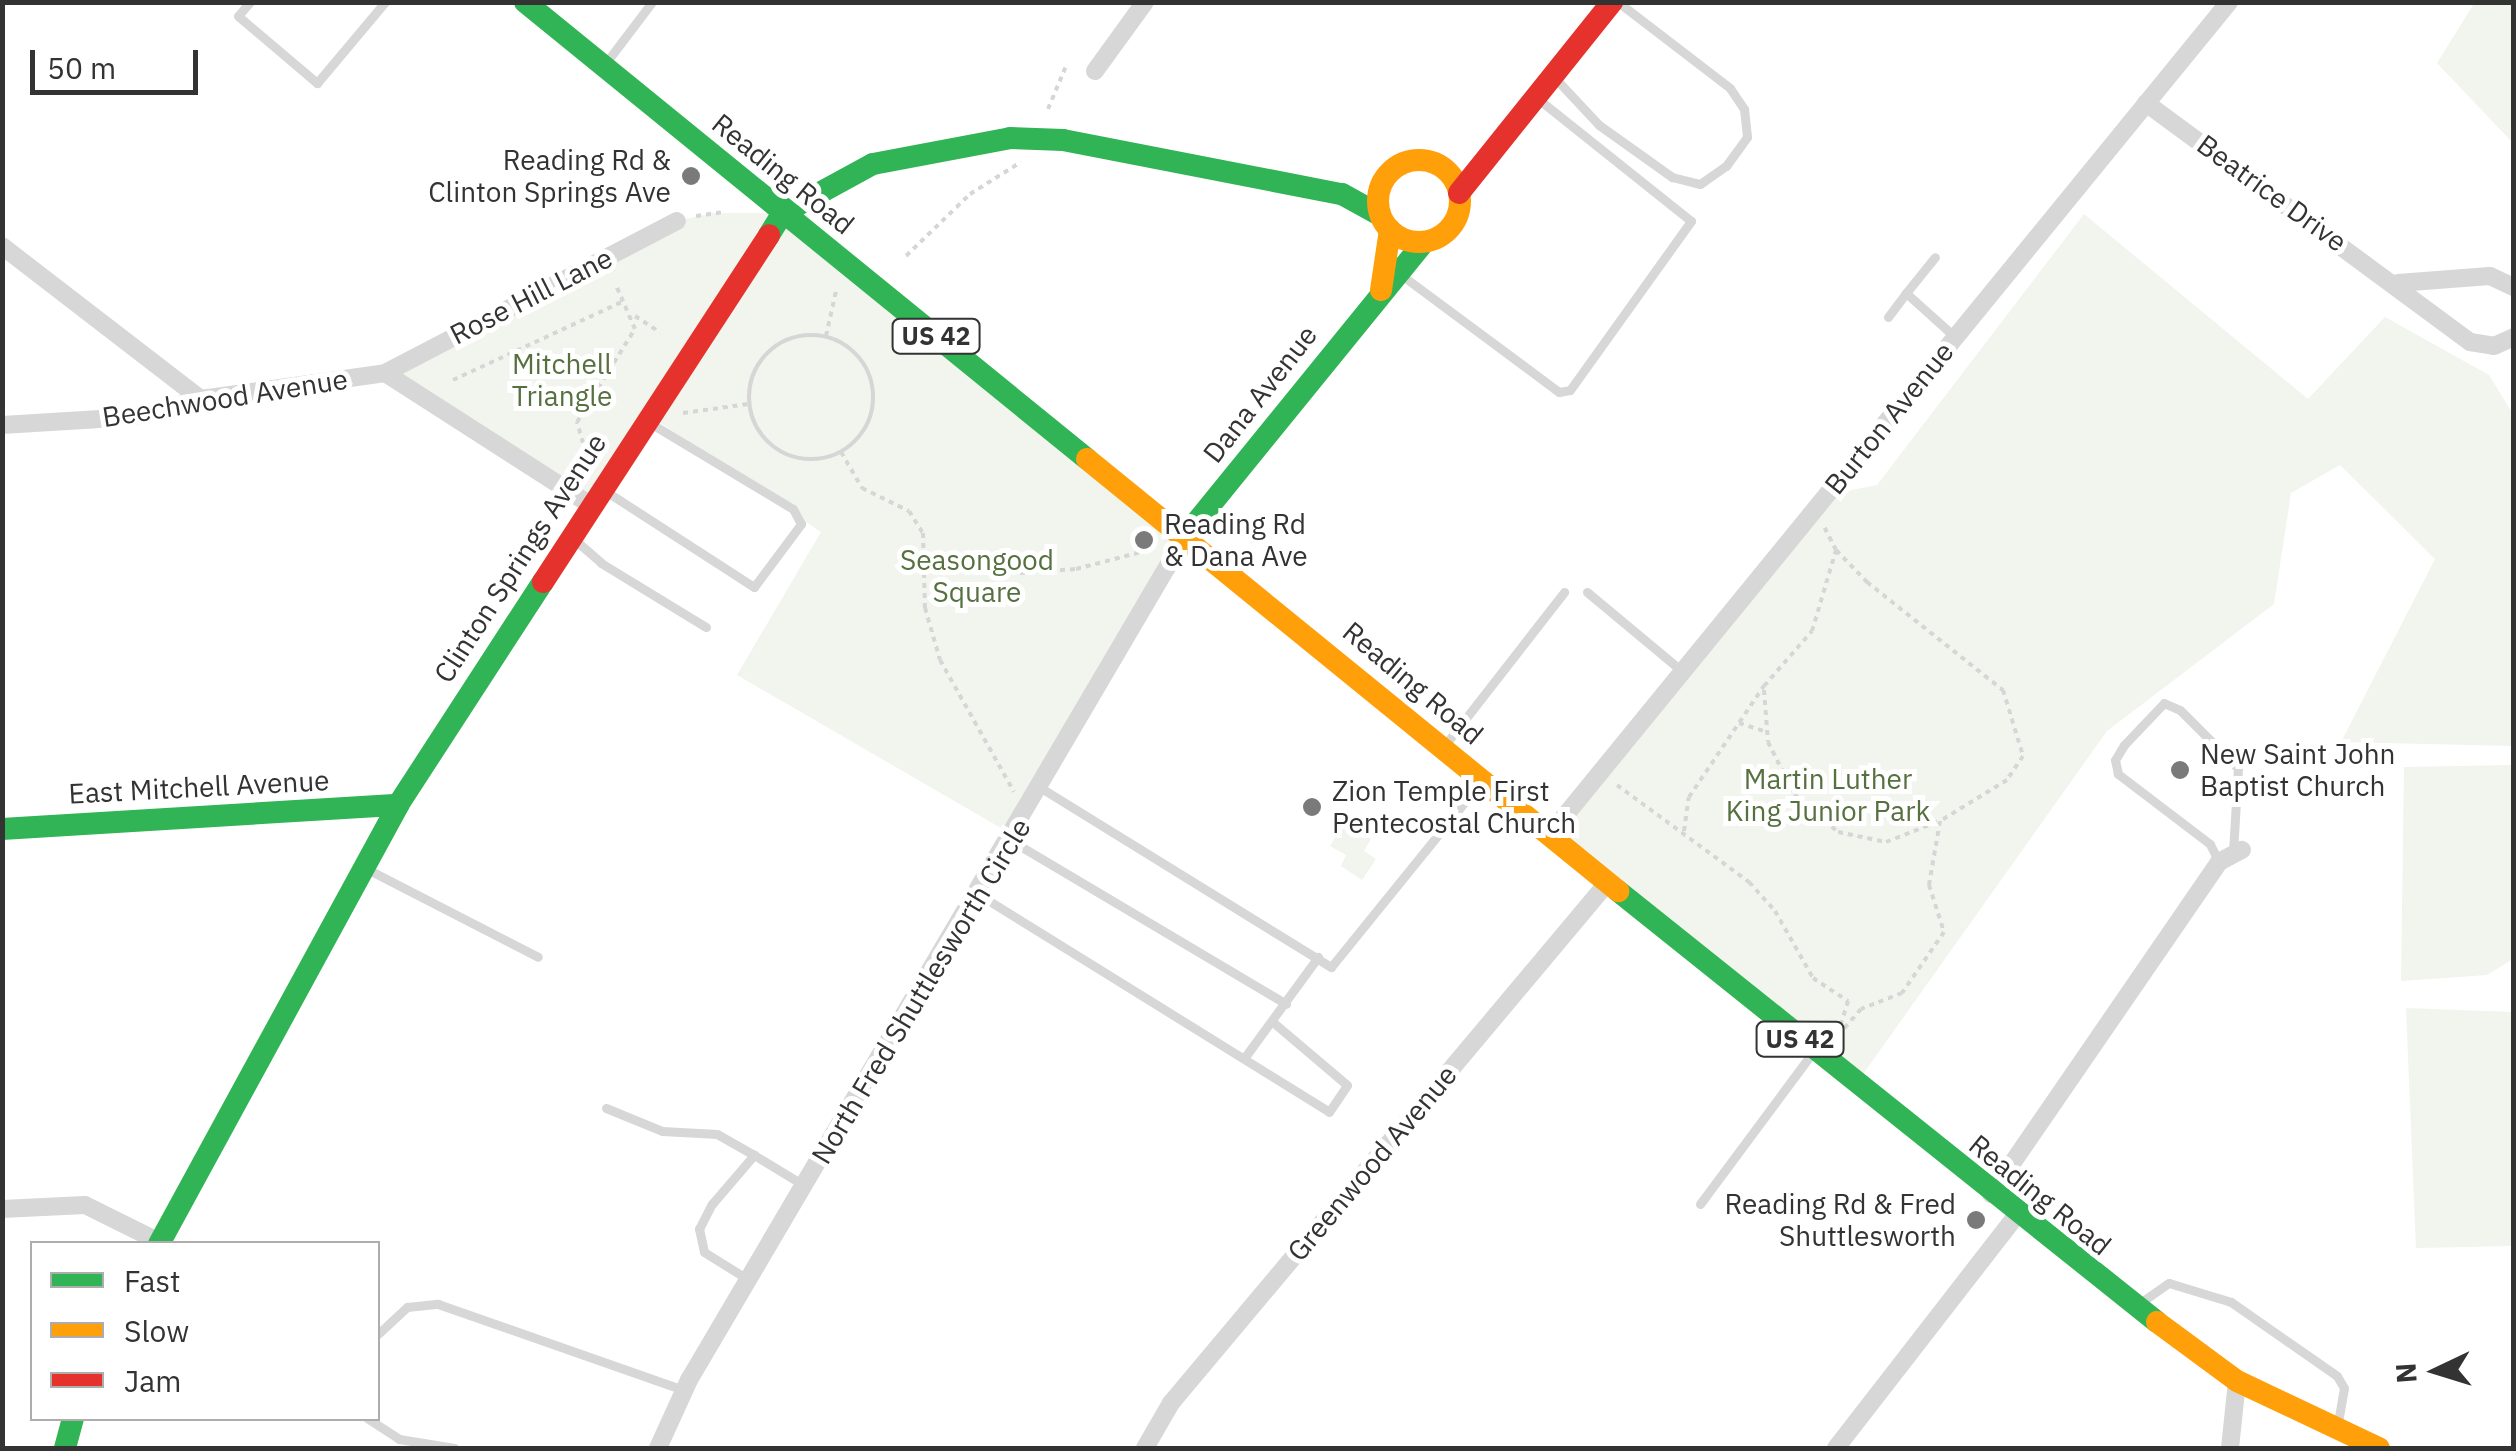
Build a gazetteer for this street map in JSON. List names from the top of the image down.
{
  "streets": {
    "street": [
      "Reading Road",
      "Beatrice Drive",
      "Rose Hill Lane",
      "US 42",
      "Dana Avenue",
      "Beechwood Avenue",
      "Burton Avenue",
      "Clinton Springs Avenue",
      "East Mitchell Avenue",
      "North Fred Shuttlesworth Circle",
      "Greenwood Avenue"
    ]
  },
  "crossings": [
    ["Reading Road", "Dana Avenue"],
    ["Reading Road", "Burton Avenue"],
    ["Reading Road", "Clinton Springs Avenue"],
    ["Reading Road", "North Fred Shuttlesworth Circle"],
    ["Reading Road", "Greenwood Avenue"],
    ["Beatrice Drive", "Burton Avenue"],
    ["Rose Hill Lane", "Beechwood Avenue"],
    ["Dana Avenue", "Clinton Springs Avenue"],
    ["Dana Avenue", "North Fred Shuttlesworth Circle"],
    ["Beechwood Avenue", "Clinton Springs Avenue"],
    ["Clinton Springs Avenue", "East Mitchell Avenue"]
  ],
  "parks": ["Mitchell Triangle", "Seasongood Square", "Martin Luther King Junior Park"],
  "places": [
    "Reading Rd & Clinton Springs Ave",
    "Reading Rd & Dana Ave",
    "New Saint John Baptist Church",
    "Zion Temple First Pentecostal Church",
    "Reading Rd & Fred Shuttlesworth"
  ],
  "legend": ["Fast", "Slow", "Jam"],
  "scale_bar": "50 m",
  "north": "left"
}
